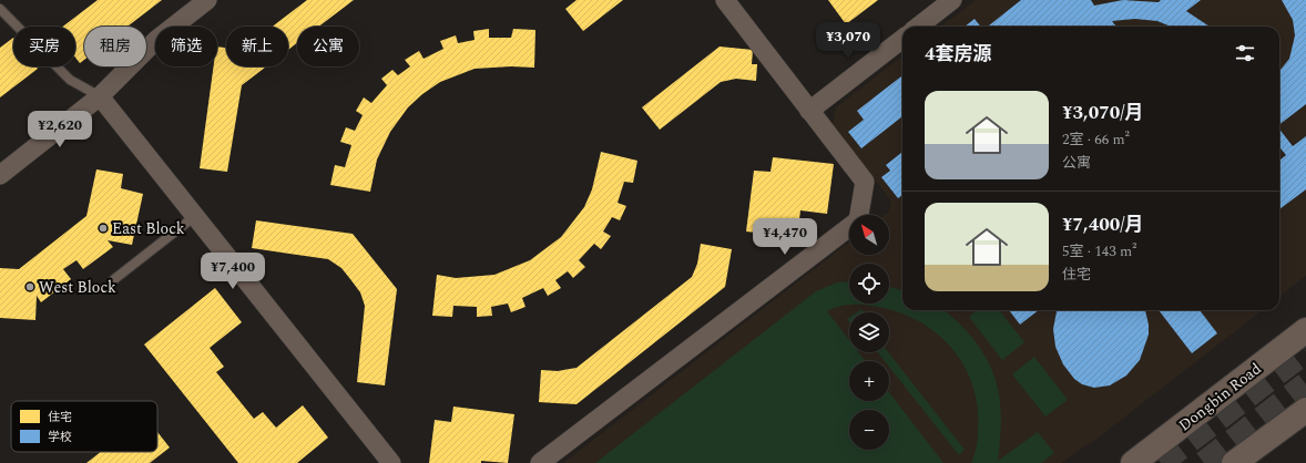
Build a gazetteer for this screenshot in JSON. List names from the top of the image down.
{
  "streets": {
    "main road": ["Dongbin Road"]
  },
  "places": ["East Block", "West Block"],
  "legend": ["住宅", "学校"],
  "north": "top left",
  "page": {
    "price": [
      "¥3,070",
      "¥2,620",
      "¥4,470",
      "¥7,400"
    ],
    "chip": [
      "买房",
      "租房",
      "筛选",
      "新上",
      "公寓"
    ],
    "heading": "4套房源",
    "list": [
      {
        "name": "¥3,070/月",
        "note": "2室 · 66 m² · 公寓"
      },
      {
        "name": "¥7,400/月",
        "note": "5室 · 143 m² · 住宅"
      }
    ],
    "map_buttons": ["+", "−"]
  }
}
